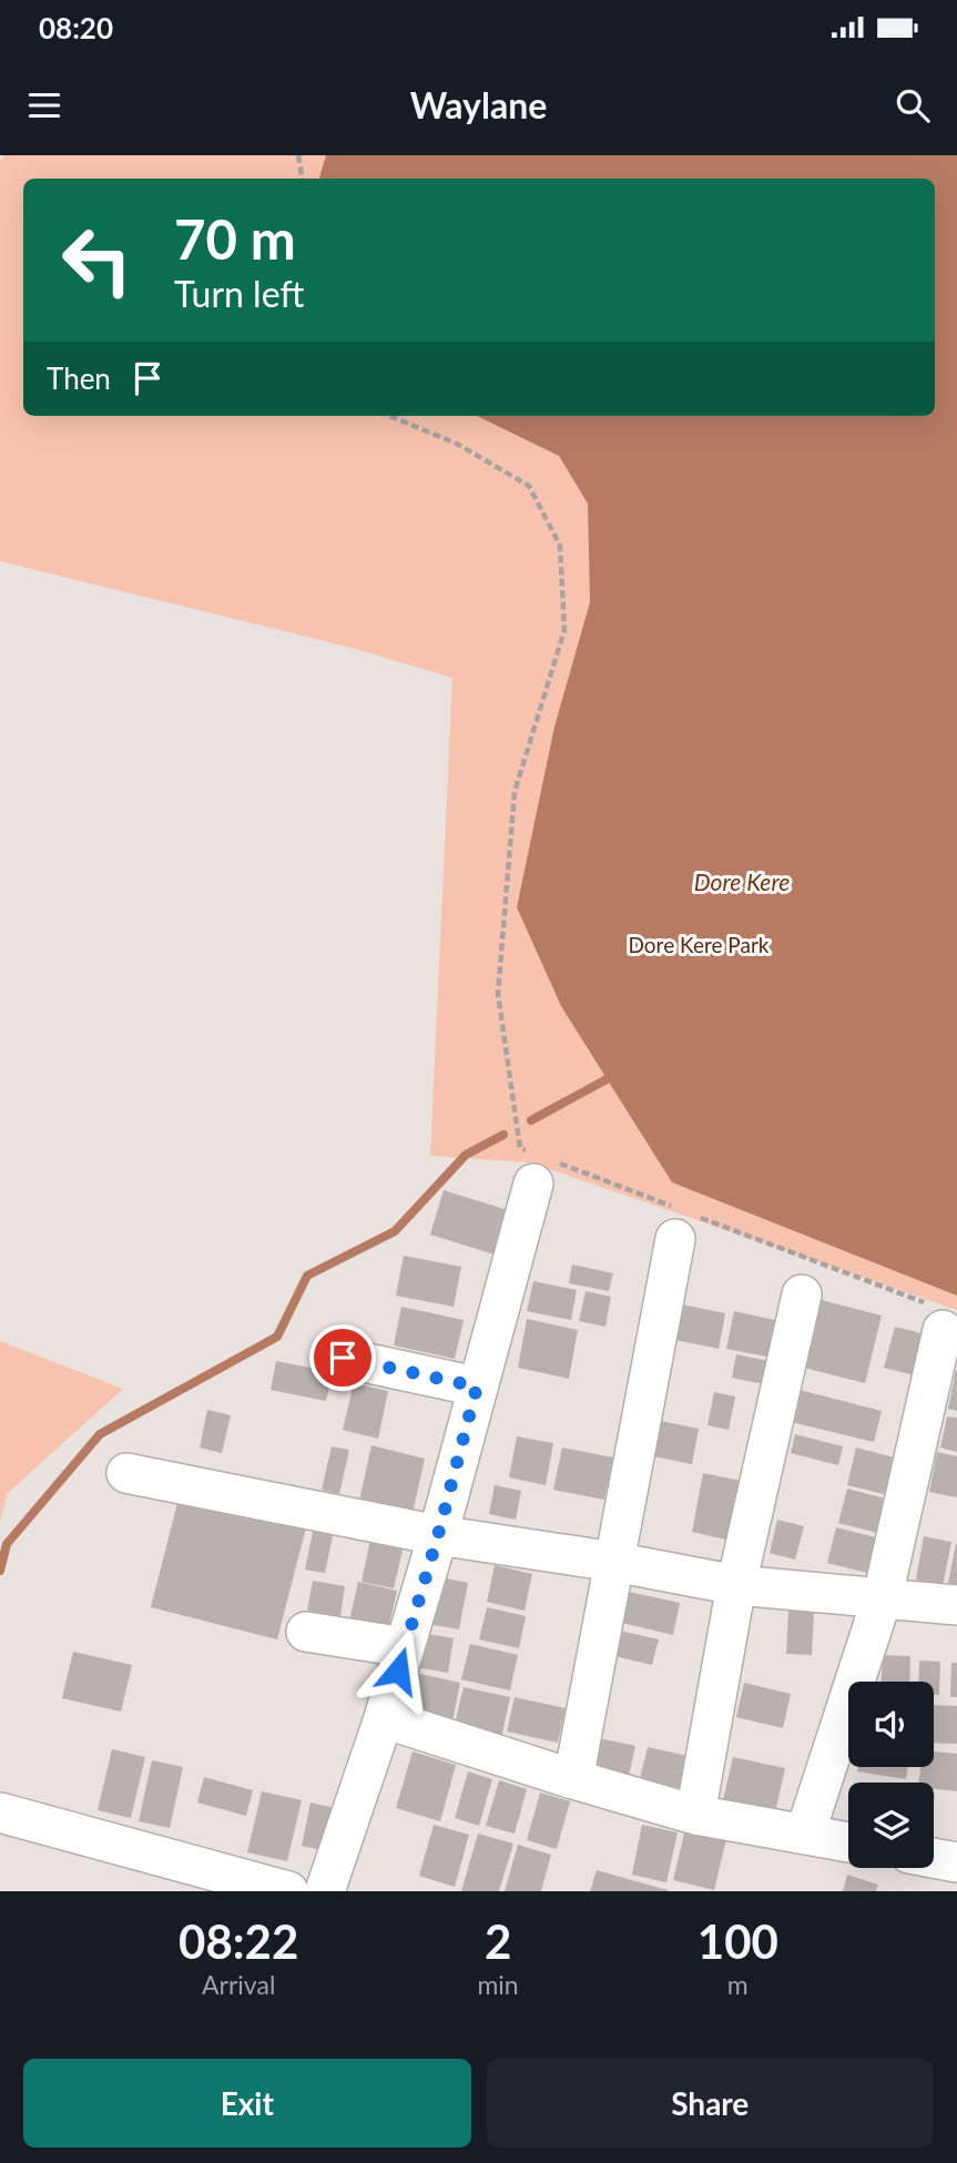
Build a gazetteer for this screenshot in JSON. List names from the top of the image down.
{
  "water": ["Dore Kere"],
  "parks": ["Dore Kere Park"],
  "page": {
    "status": "08:20",
    "header": "Waylane",
    "turn": ["70 m", "Turn left"],
    "then": "Then",
    "eta": [
      "08:22",
      "Arrival",
      "2",
      "min",
      "100",
      "m"
    ],
    "buttons": ["Exit", "Share"]
  }
}
